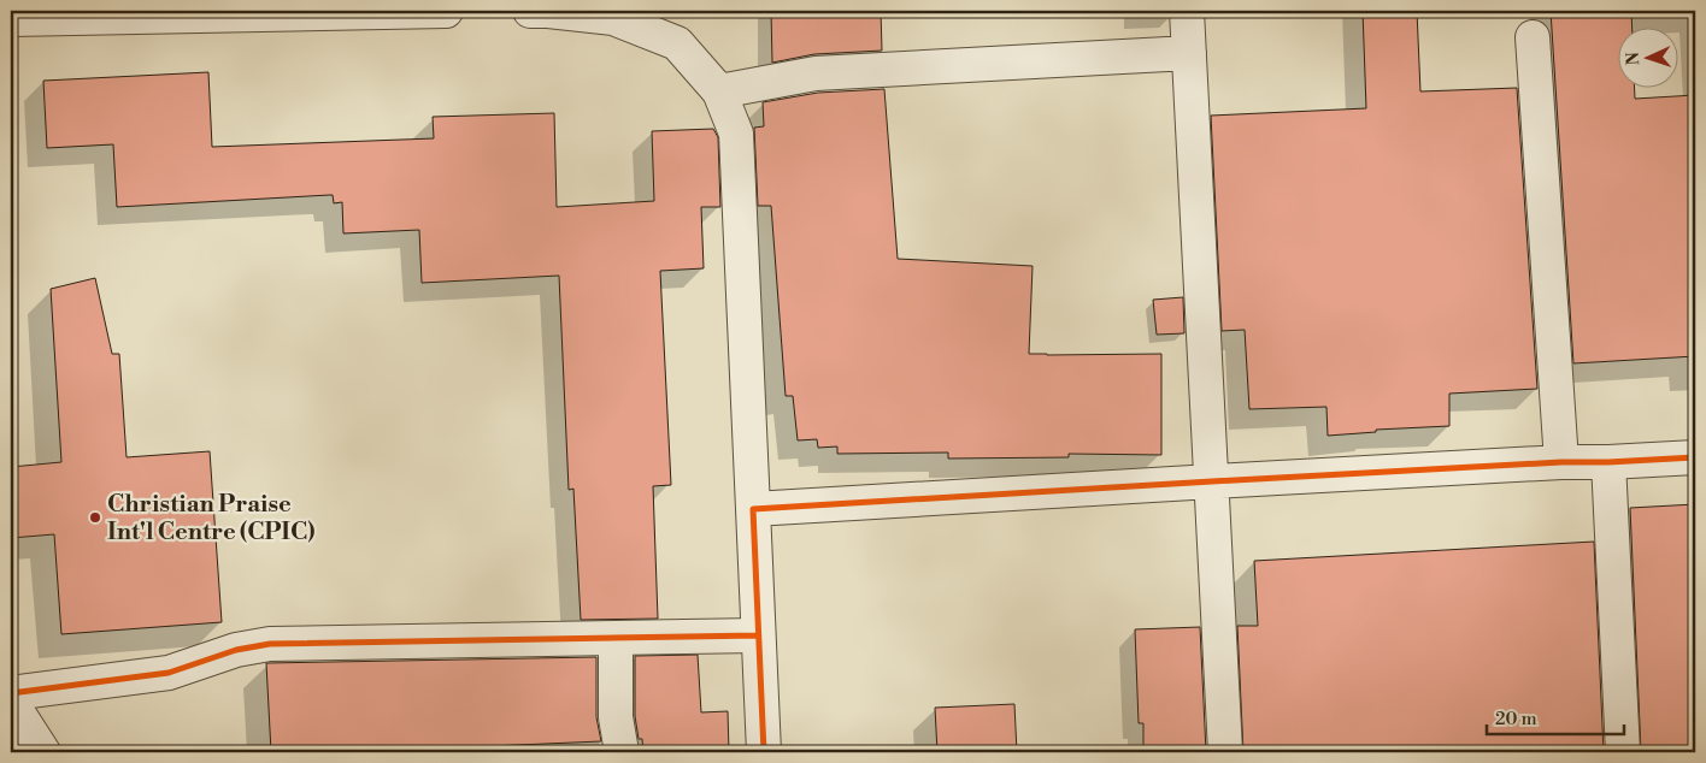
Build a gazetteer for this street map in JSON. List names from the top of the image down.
{
  "places": ["Christian Praise Int'l Centre (CPIC)"],
  "scale_bar": "20 m",
  "north": "left"
}
